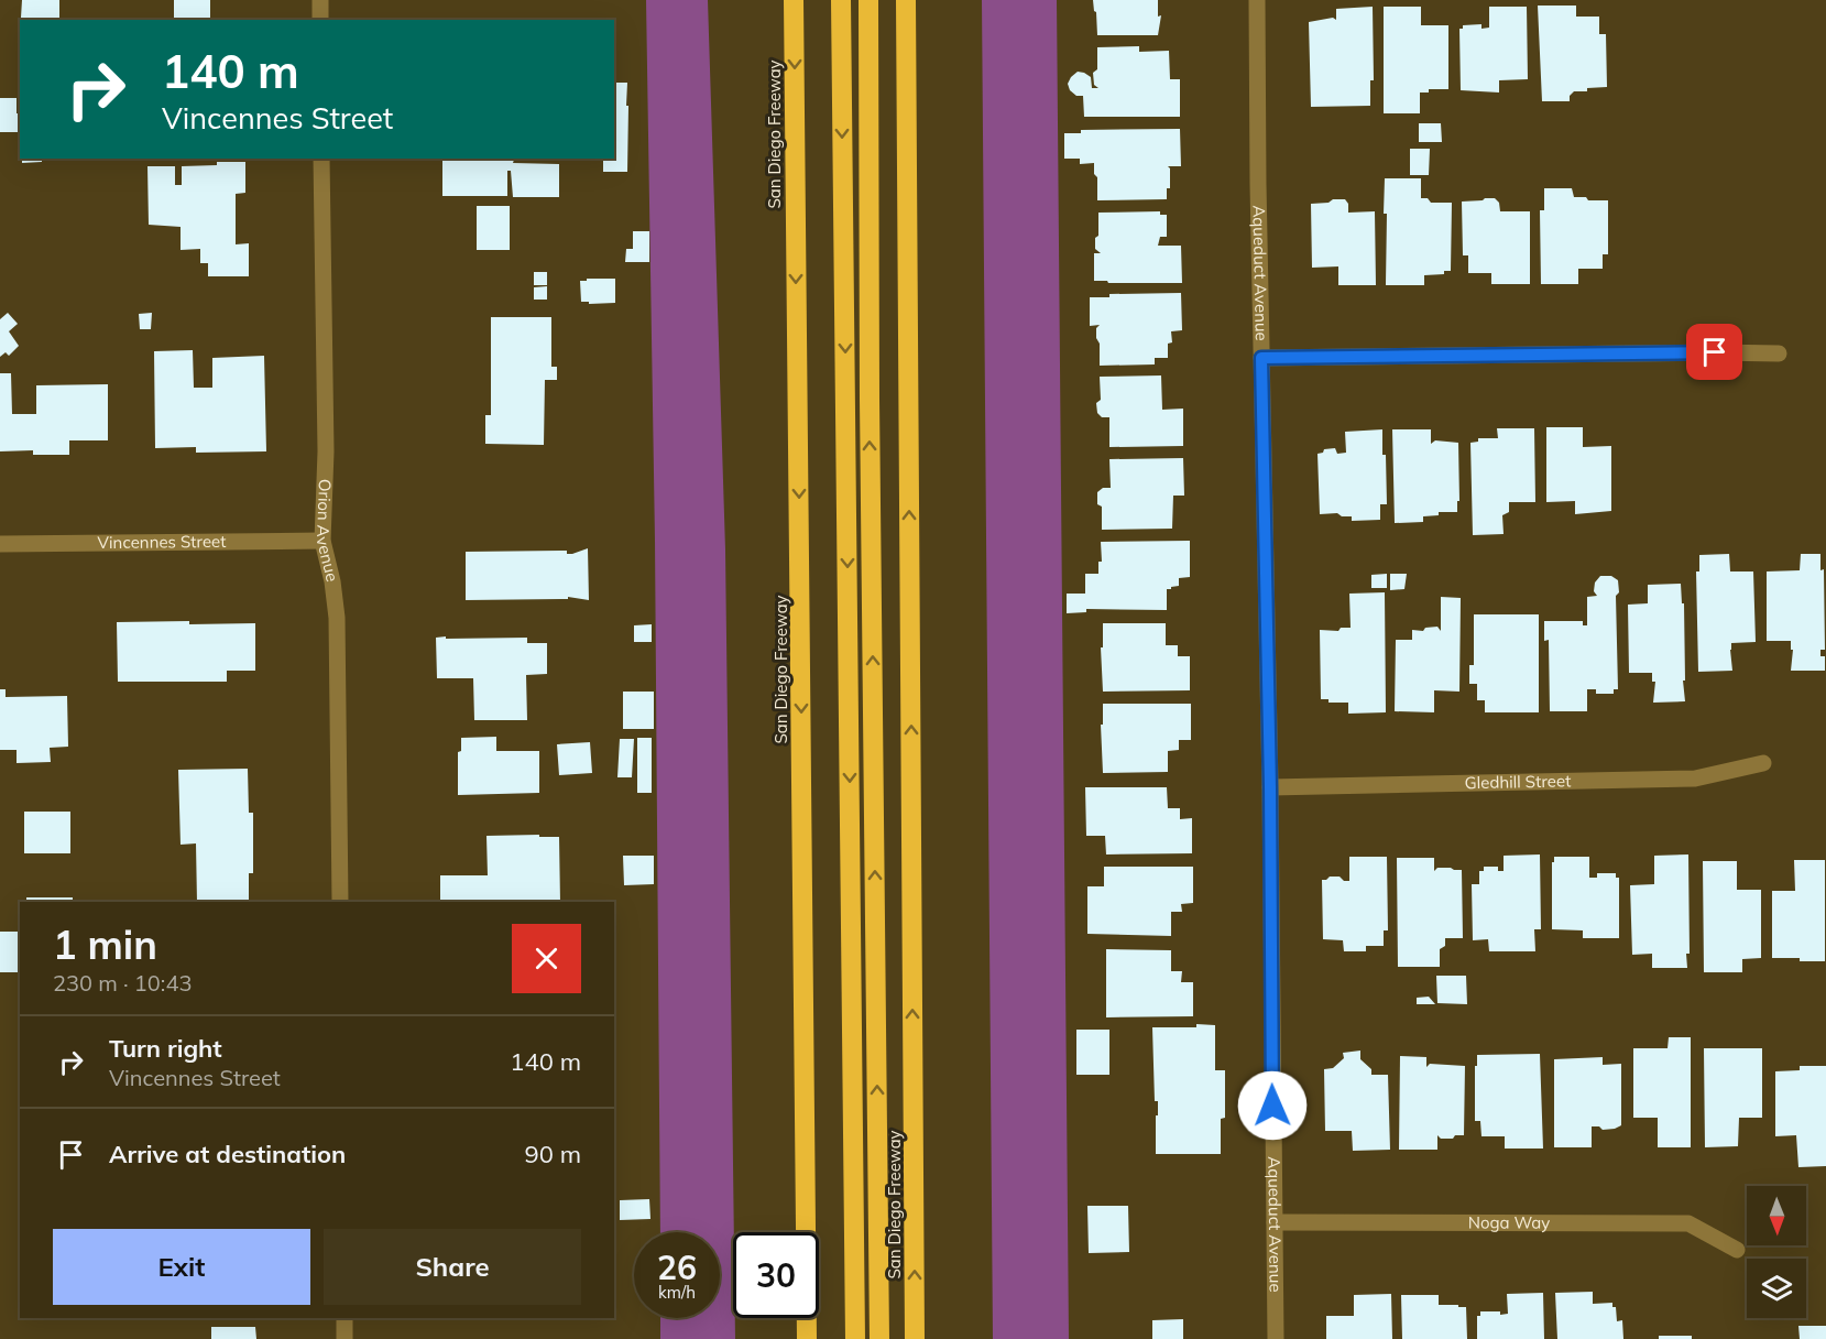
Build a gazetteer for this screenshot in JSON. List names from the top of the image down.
{
  "streets": {
    "highway": ["San Diego Freeway"],
    "street": [
      "Aqueduct Avenue",
      "Orion Avenue",
      "Vincennes Street",
      "Gledhill Street",
      "Noga Way"
    ]
  },
  "crossings": [
    ["Aqueduct Avenue", "Gledhill Street"],
    ["Aqueduct Avenue", "Noga Way"],
    ["Orion Avenue", "Vincennes Street"]
  ],
  "north": "bottom",
  "page": {
    "turn": ["140 m", "Vincennes Street"],
    "heading": ["1 min", "230 m · 10:43"],
    "list": [
      {
        "name": "Turn right",
        "note": "Vincennes Street",
        "value": "140 m"
      },
      {
        "name": "Arrive at destination",
        "value": "90 m"
      }
    ],
    "buttons": ["Exit", "Share"],
    "speed": "26 km/h",
    "limit": "30"
  }
}
